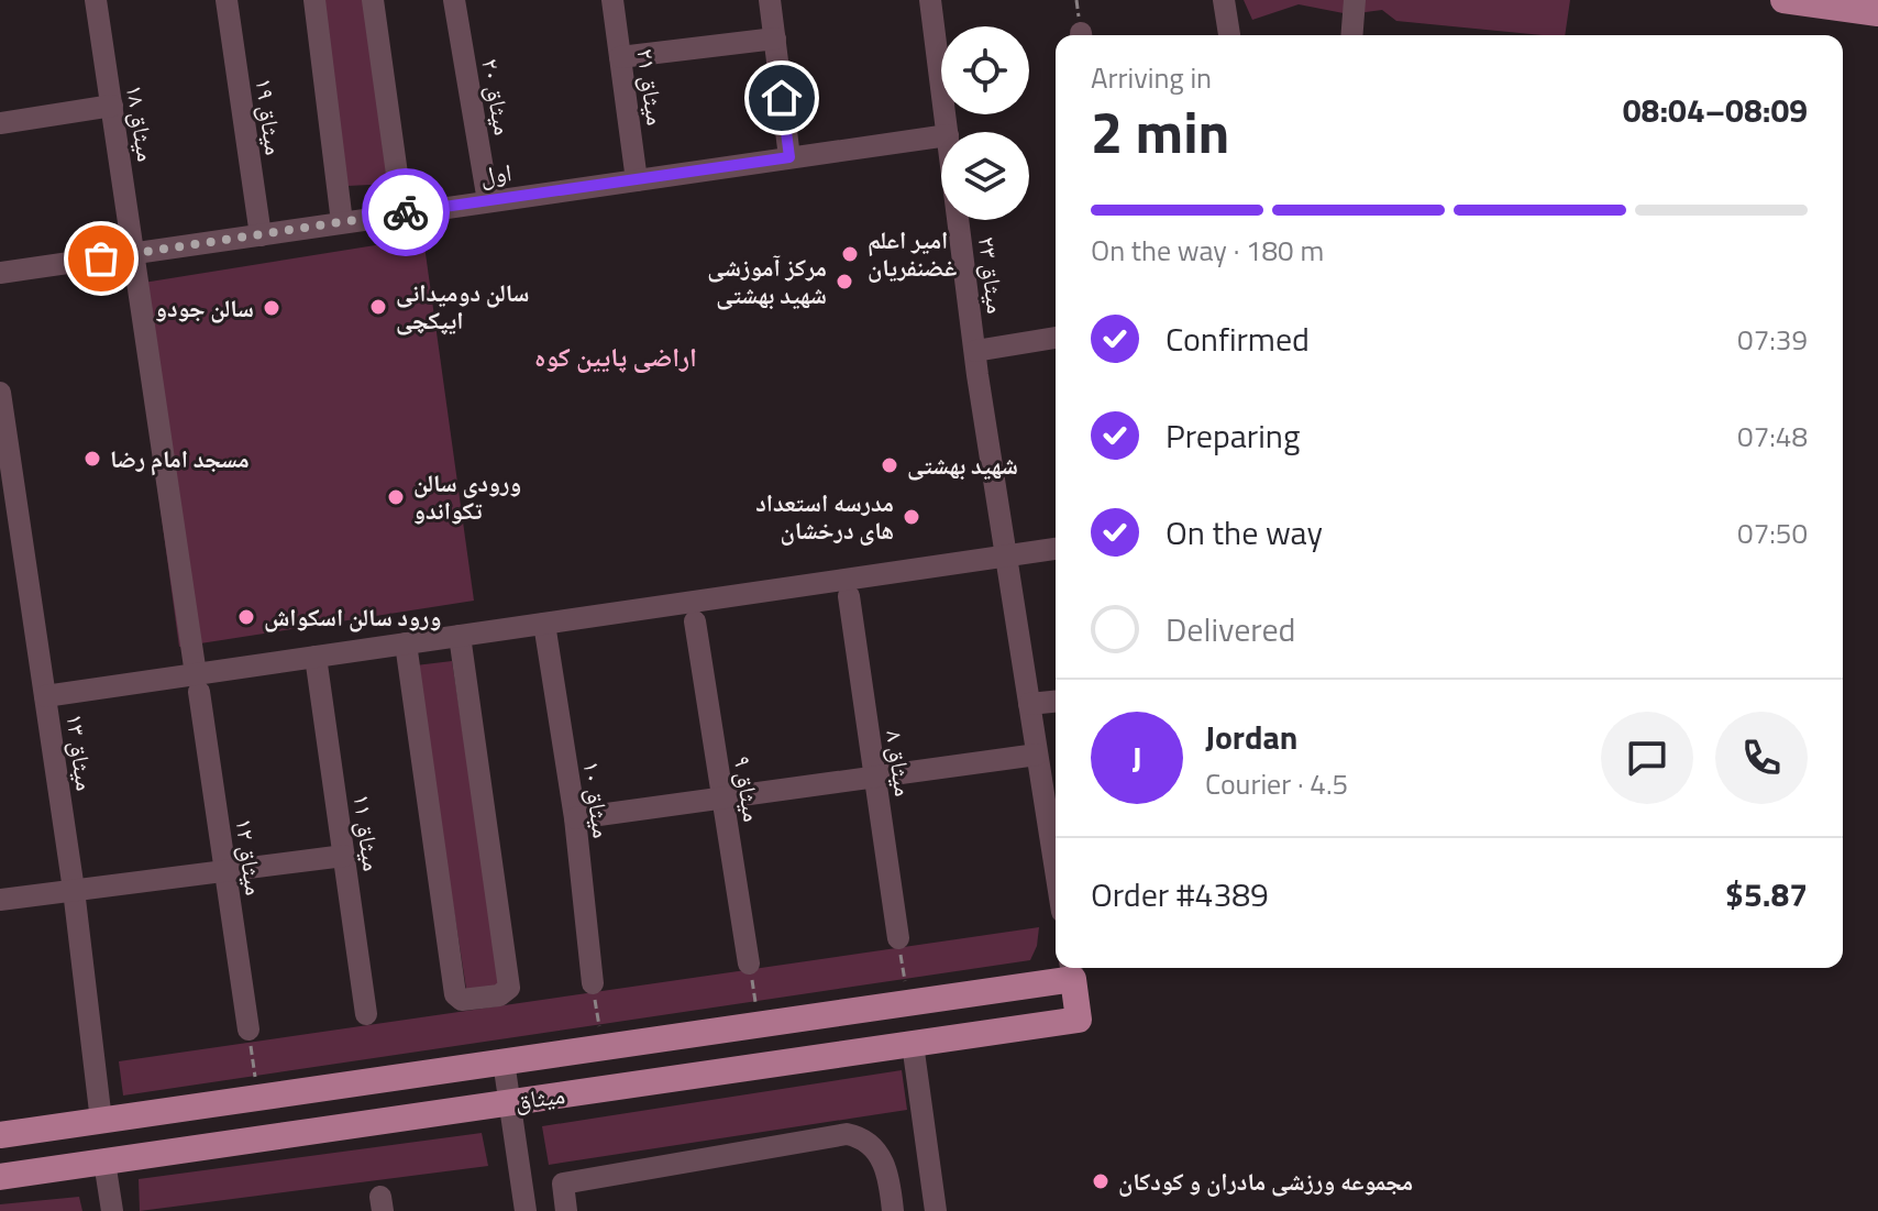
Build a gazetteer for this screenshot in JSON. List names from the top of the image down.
{
  "streets": {
    "main road": ["میثاق"],
    "street": [
      "میثاق ۲۱",
      "میثاق ۲۰",
      "میثاق ۱۹",
      "میثاق ۱۸",
      "اول",
      "میثاق ۲۳",
      "میثاق ۱۳",
      "میثاق ۸",
      "میثاق ۹",
      "میثاق ۱۰",
      "میثاق ۱۱",
      "میثاق ۱۲"
    ]
  },
  "crossings": [
    ["میثاق ۲۱", "اول"],
    ["میثاق ۲۰", "اول"],
    ["میثاق ۱۹", "اول"],
    ["میثاق ۱۸", "اول"],
    ["میثاق ۱۸", "میثاق ۱۲"],
    ["میثاق ۱۳", "میثاق"]
  ],
  "districts": ["اراضی پایین کوه"],
  "places": [
    "امیر اعلم غضنفریان",
    "مرکز آموزشی شهید بهشتی",
    "سالن دومیدانی ایپکچی",
    "سالن جودو",
    "مسجد امام رضا",
    "شهید بهشتی",
    "ورودی سالن تکواندو",
    "مدرسه استعداد های درخشان",
    "ورود سالن اسکواش",
    "مجموعه ورزشی مادران و کودکان"
  ],
  "page": {
    "heading": ["2 min", "Arriving in", "08:04–08:09"],
    "panel": [
      "Jordan",
      "Courier · 4.5",
      "Order #4389",
      "$5.87"
    ],
    "bar": "On the way · 180 m",
    "list": [
      ["Confirmed", "07:39"],
      ["Preparing", "07:48"],
      ["On the way", "07:50"],
      "Delivered"
    ],
    "round": "J"
  }
}
